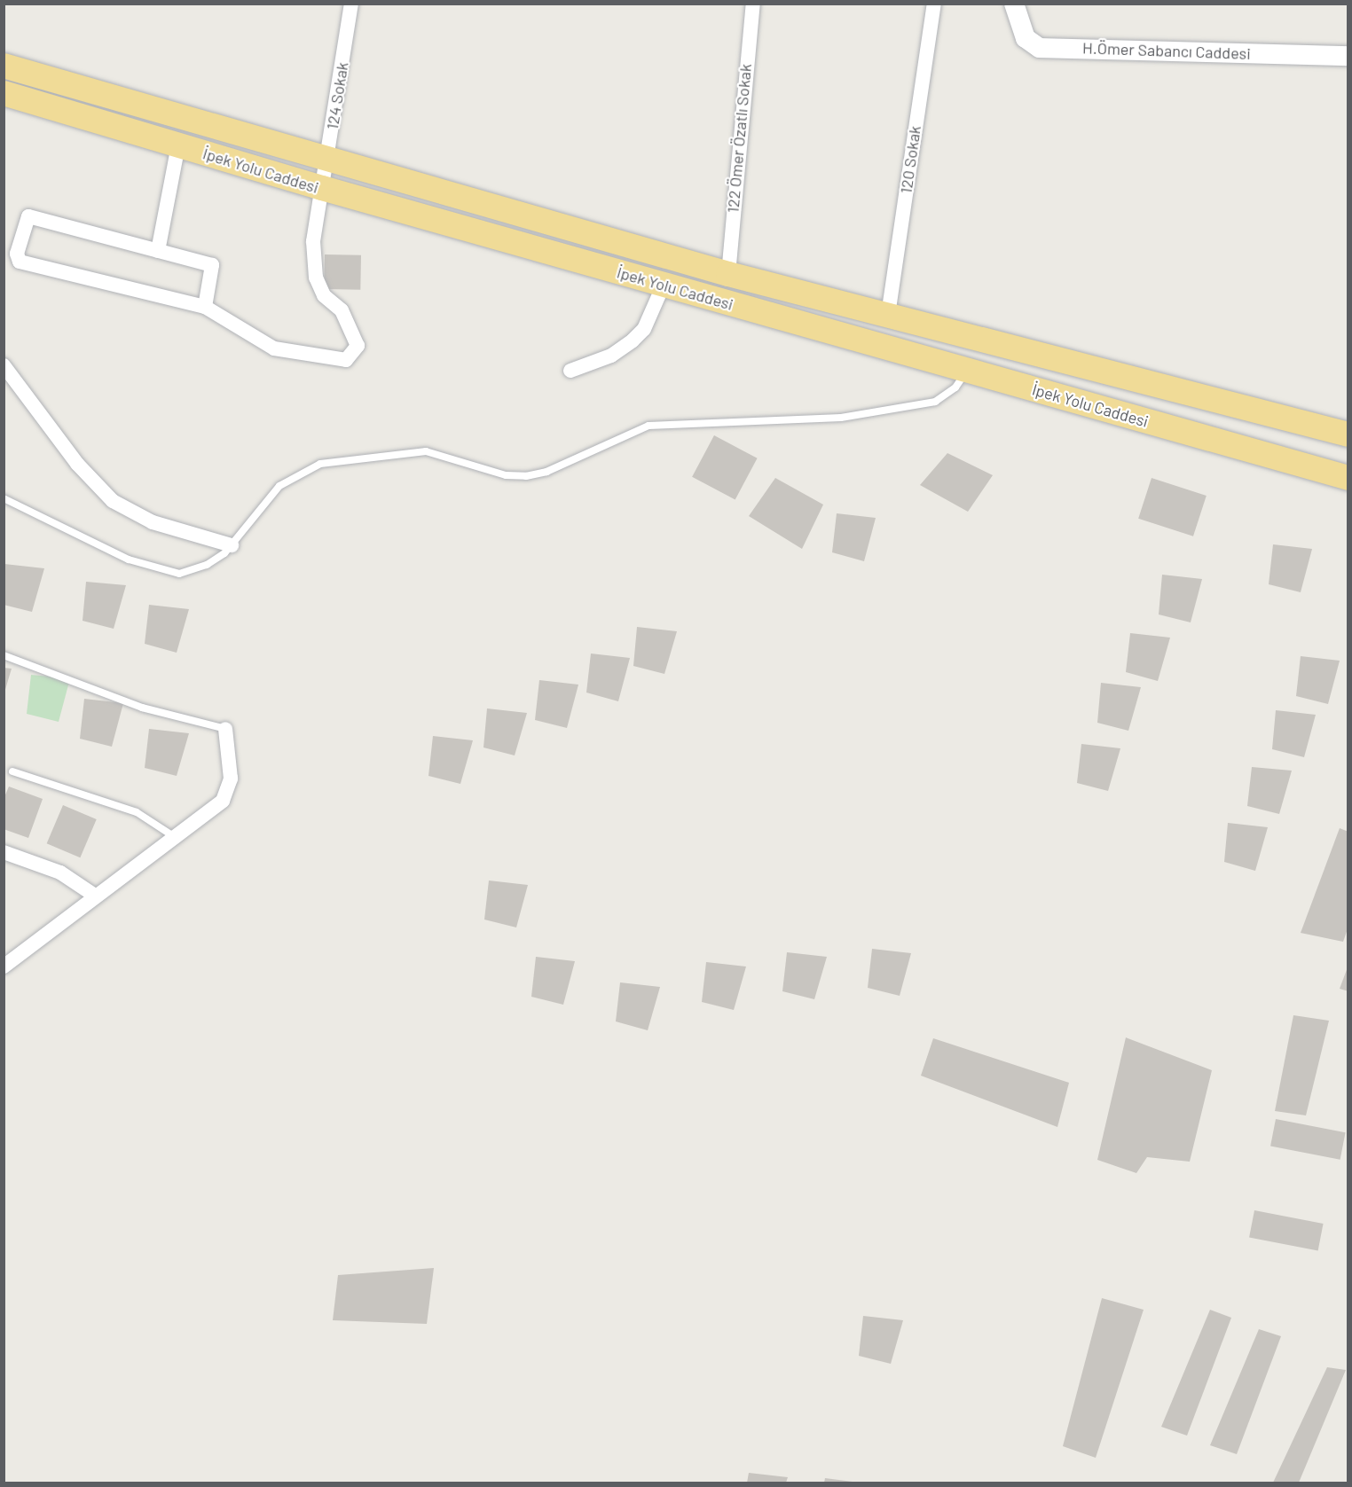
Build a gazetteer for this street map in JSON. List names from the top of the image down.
{
  "streets": {
    "highway": ["İpek Yolu Caddesi"],
    "street": [
      "H.Ömer Sabancı Caddesi",
      "124 Sokak",
      "122 Ömer Özatlı Sokak",
      "120 Sokak"
    ]
  },
  "crossings": [
    ["124 Sokak", "İpek Yolu Caddesi"],
    ["122 Ömer Özatlı Sokak", "İpek Yolu Caddesi"],
    ["120 Sokak", "İpek Yolu Caddesi"]
  ]
}
